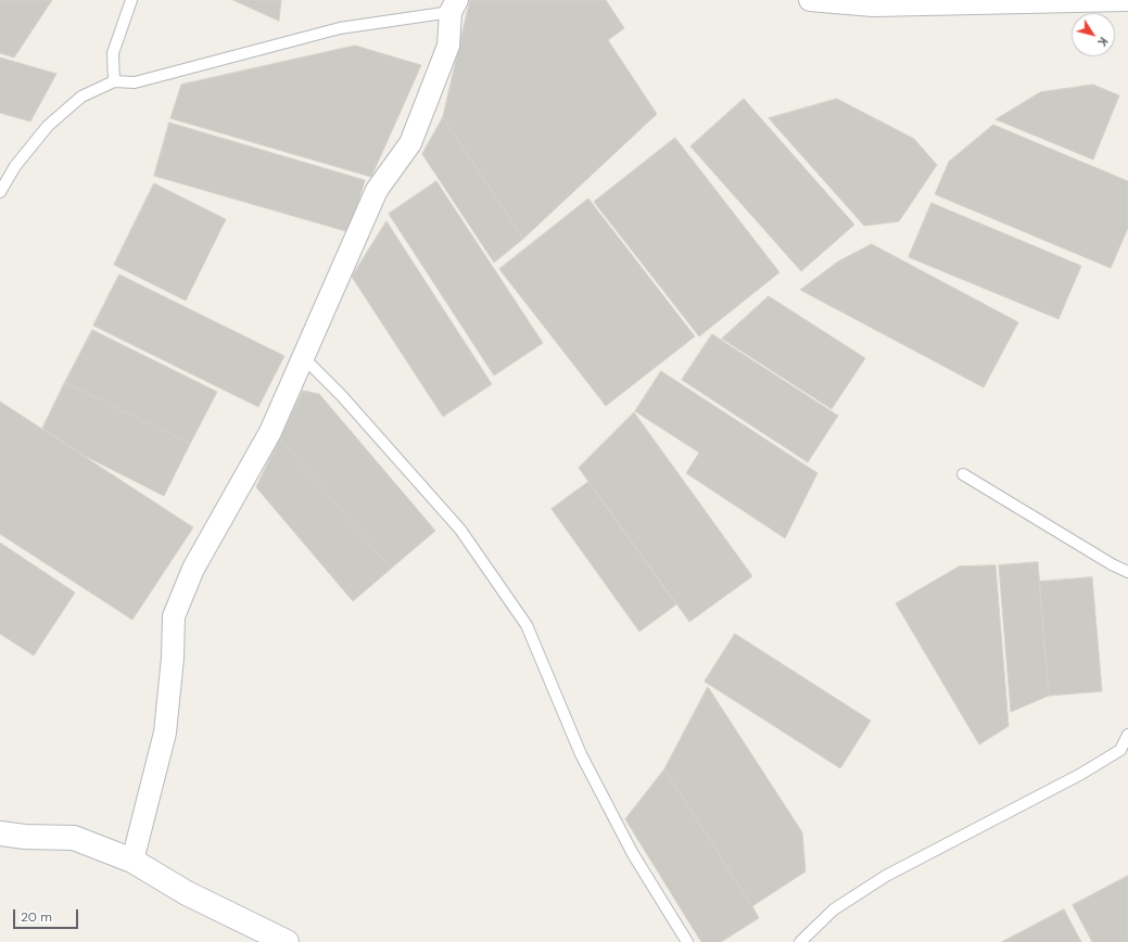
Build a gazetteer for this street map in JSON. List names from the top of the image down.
{
  "scale_bar": "20 m",
  "north": "bottom right"
}
